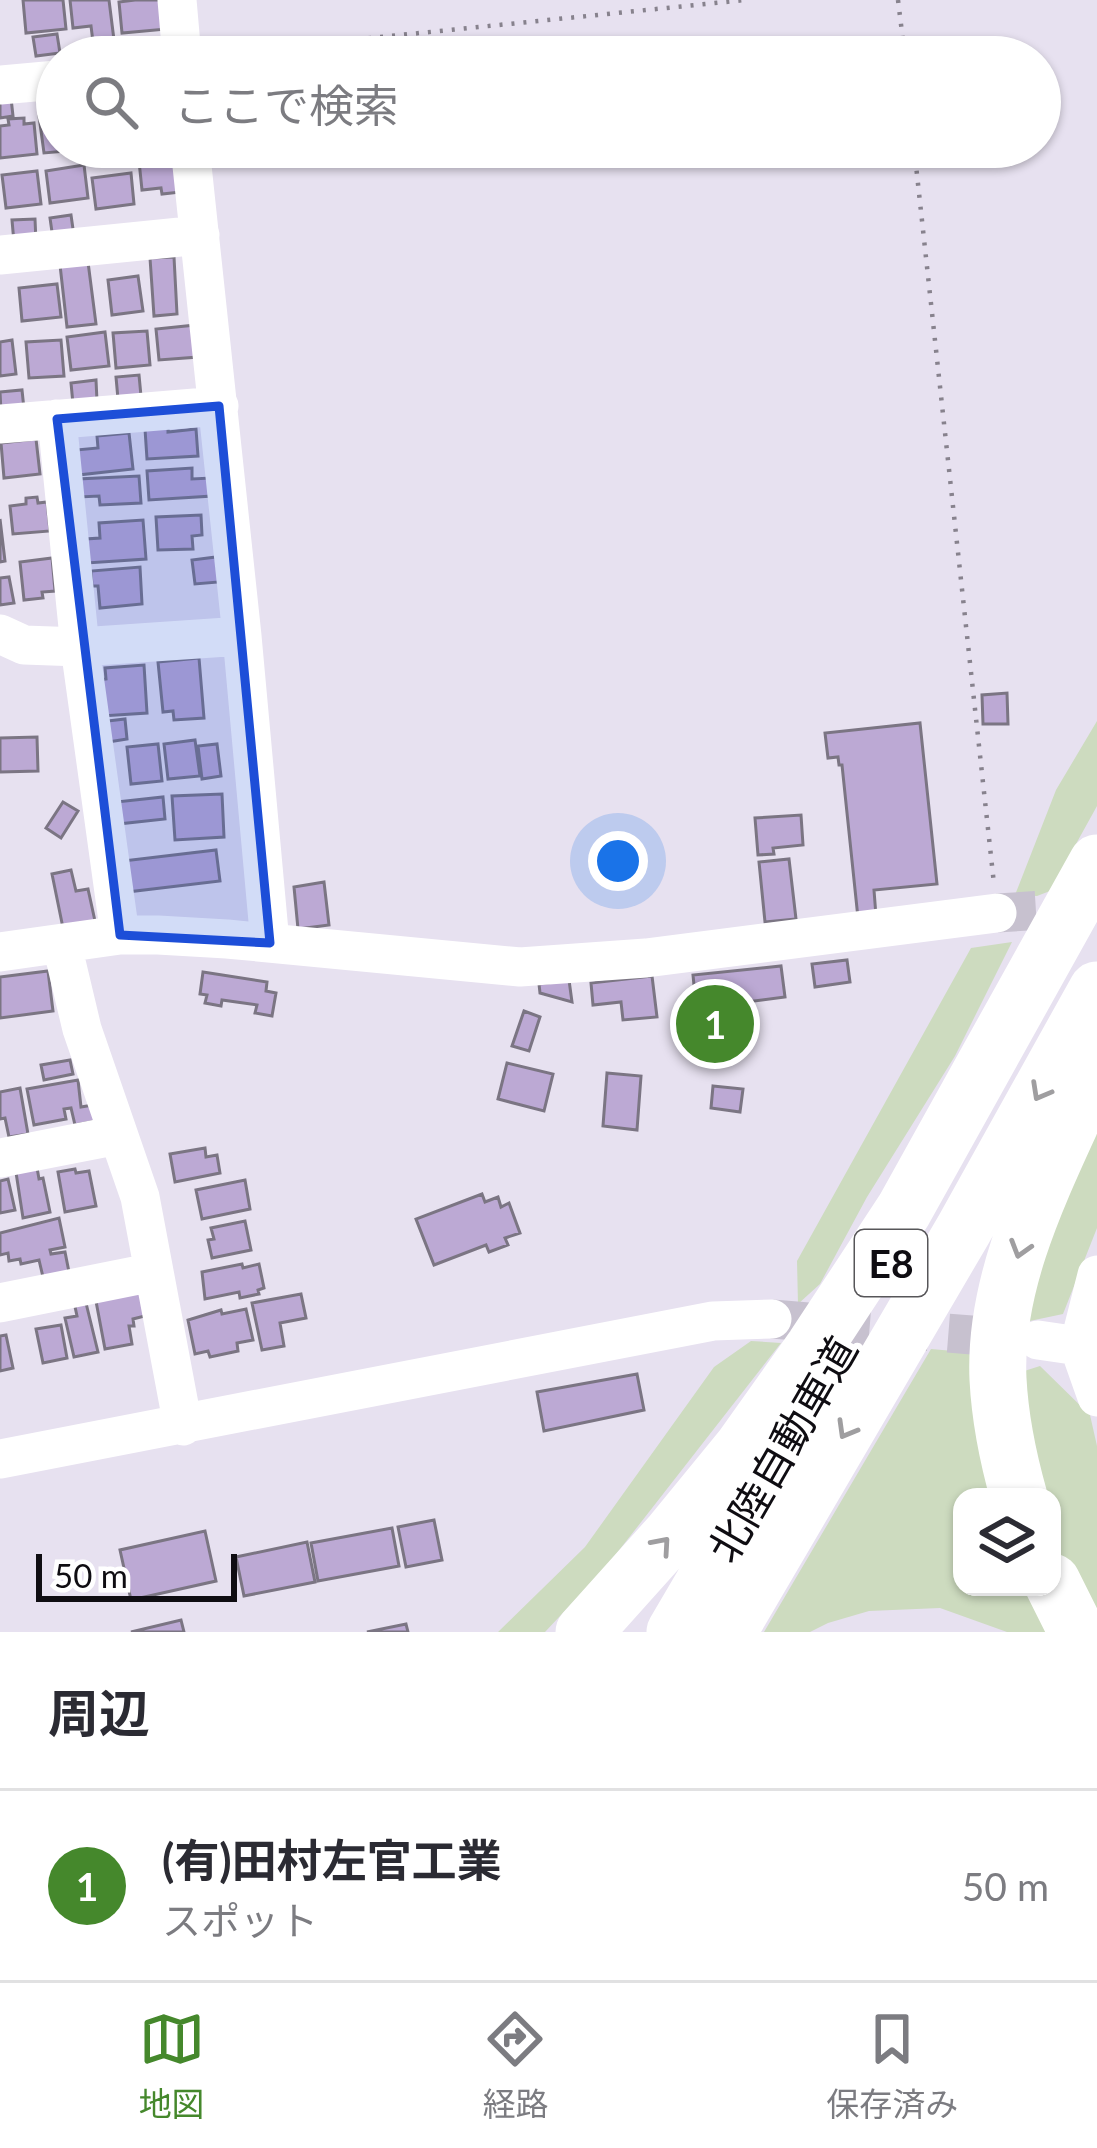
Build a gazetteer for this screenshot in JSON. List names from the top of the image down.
{
  "streets": {
    "highway": ["E8", "北陸自動車道"]
  },
  "scale_bar": "50 m",
  "page": {
    "search": "ここで検索",
    "pins": "1",
    "scale": "50 m",
    "heading": "周辺",
    "list": [
      {
        "mark": "1",
        "name": "(有)田村左官工業",
        "note": "スポット",
        "value": "50 m"
      }
    ],
    "nav": ["地図", "経路", "保存済み"]
  }
}
